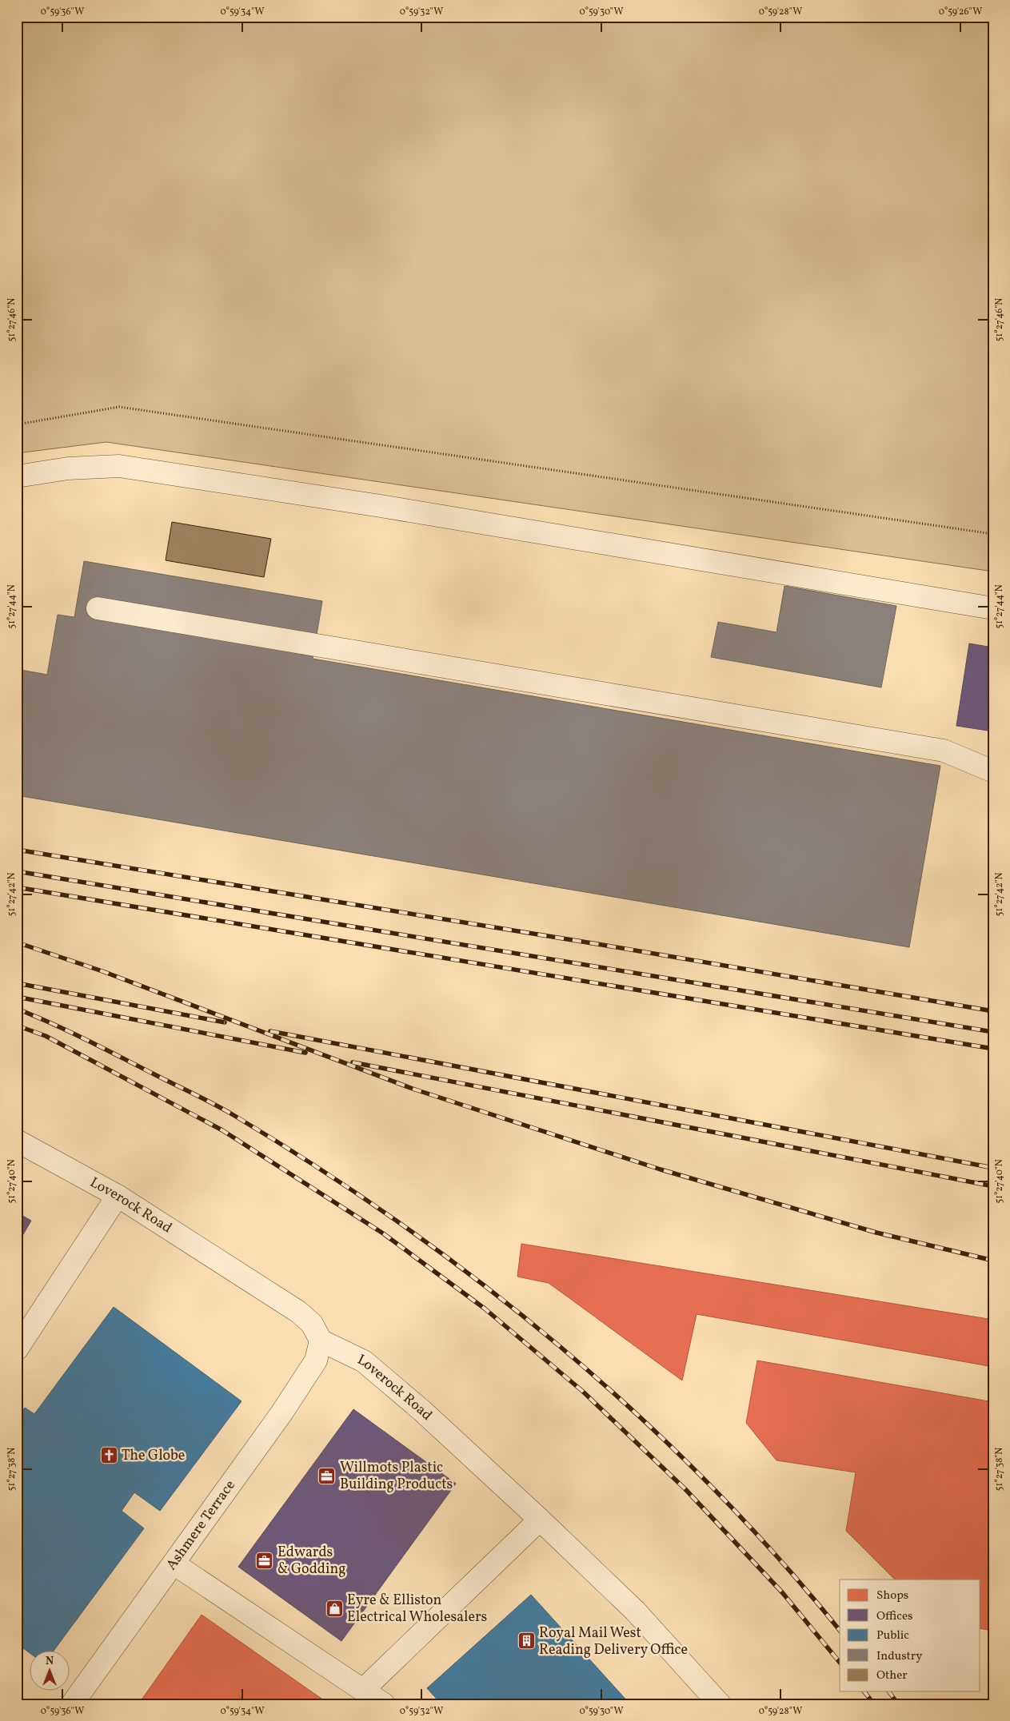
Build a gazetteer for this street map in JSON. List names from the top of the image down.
{
  "streets": {
    "street": ["Loverock Road", "Ashmere Terrace"]
  },
  "crossings": [
    ["Loverock Road", "Ashmere Terrace"]
  ],
  "places": {
    "church": ["The Globe"],
    "office": ["Willmots Plastic Building Products", "Edwards & Godding"],
    "shop": ["Eyre & Elliston Electrical Wholesalers"],
    "building": ["Royal Mail West Reading Delivery Office"]
  },
  "legend": [
    "Shops",
    "Offices",
    "Public",
    "Industry",
    "Other"
  ],
  "north": "top",
  "coordinates": [
    "0°59'36\"W",
    "0°59'34\"W",
    "0°59'32\"W",
    "0°59'30\"W",
    "0°59'28\"W",
    "0°59'26\"W",
    "51°27'46\"N",
    "51°27'44\"N",
    "51°27'42\"N",
    "51°27'40\"N",
    "51°27'38\"N"
  ]
}
